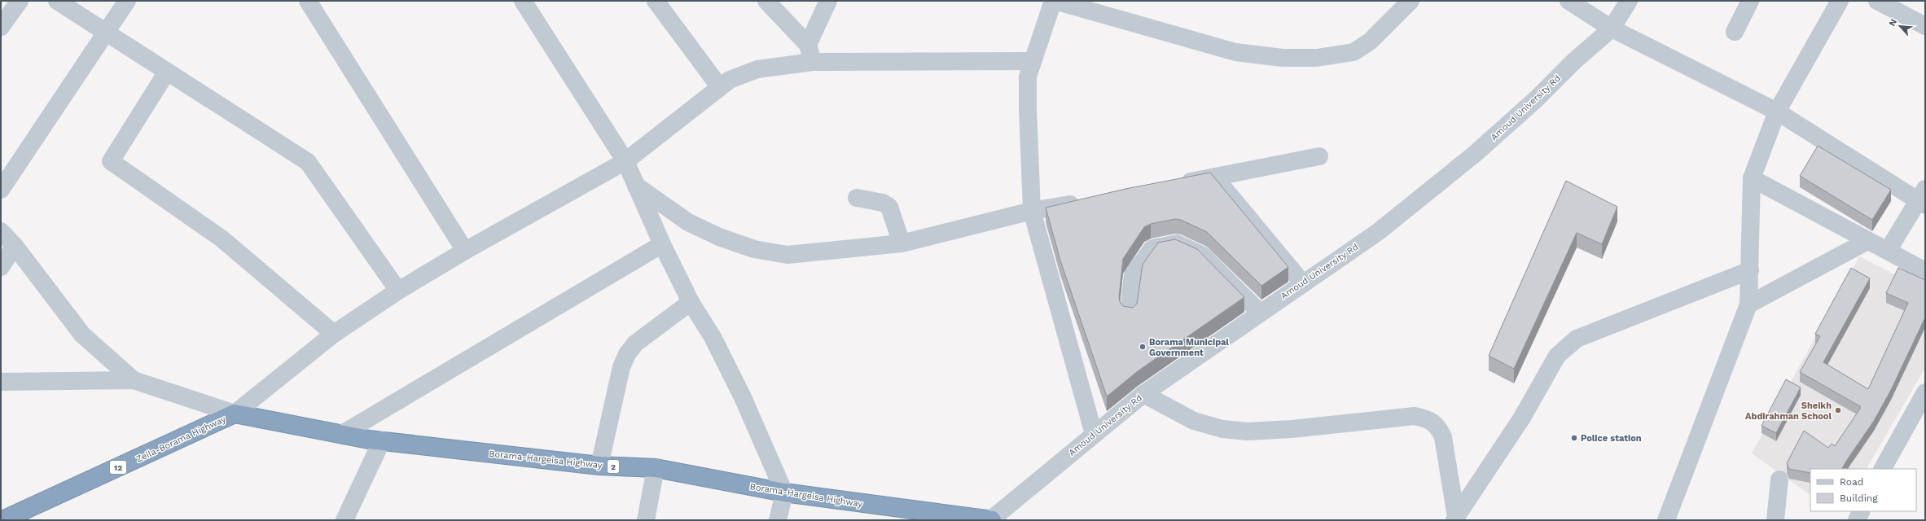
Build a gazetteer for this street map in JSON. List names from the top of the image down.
{
  "streets": {
    "highway": [
      "Zeila-Borama Highway",
      "Borama-Hargeisa Highway",
      "2",
      "12"
    ],
    "street": ["Amoud University Rd"]
  },
  "crossings": [
    ["Amoud University Rd", "Borama-Hargeisa Highway"],
    ["Zeila-Borama Highway", "Borama-Hargeisa Highway"]
  ],
  "places": ["Borama Municipal Government", "Sheikh Abdirahman School", "Police station"],
  "legend": ["Road", "Building"],
  "north": "top left"
}
